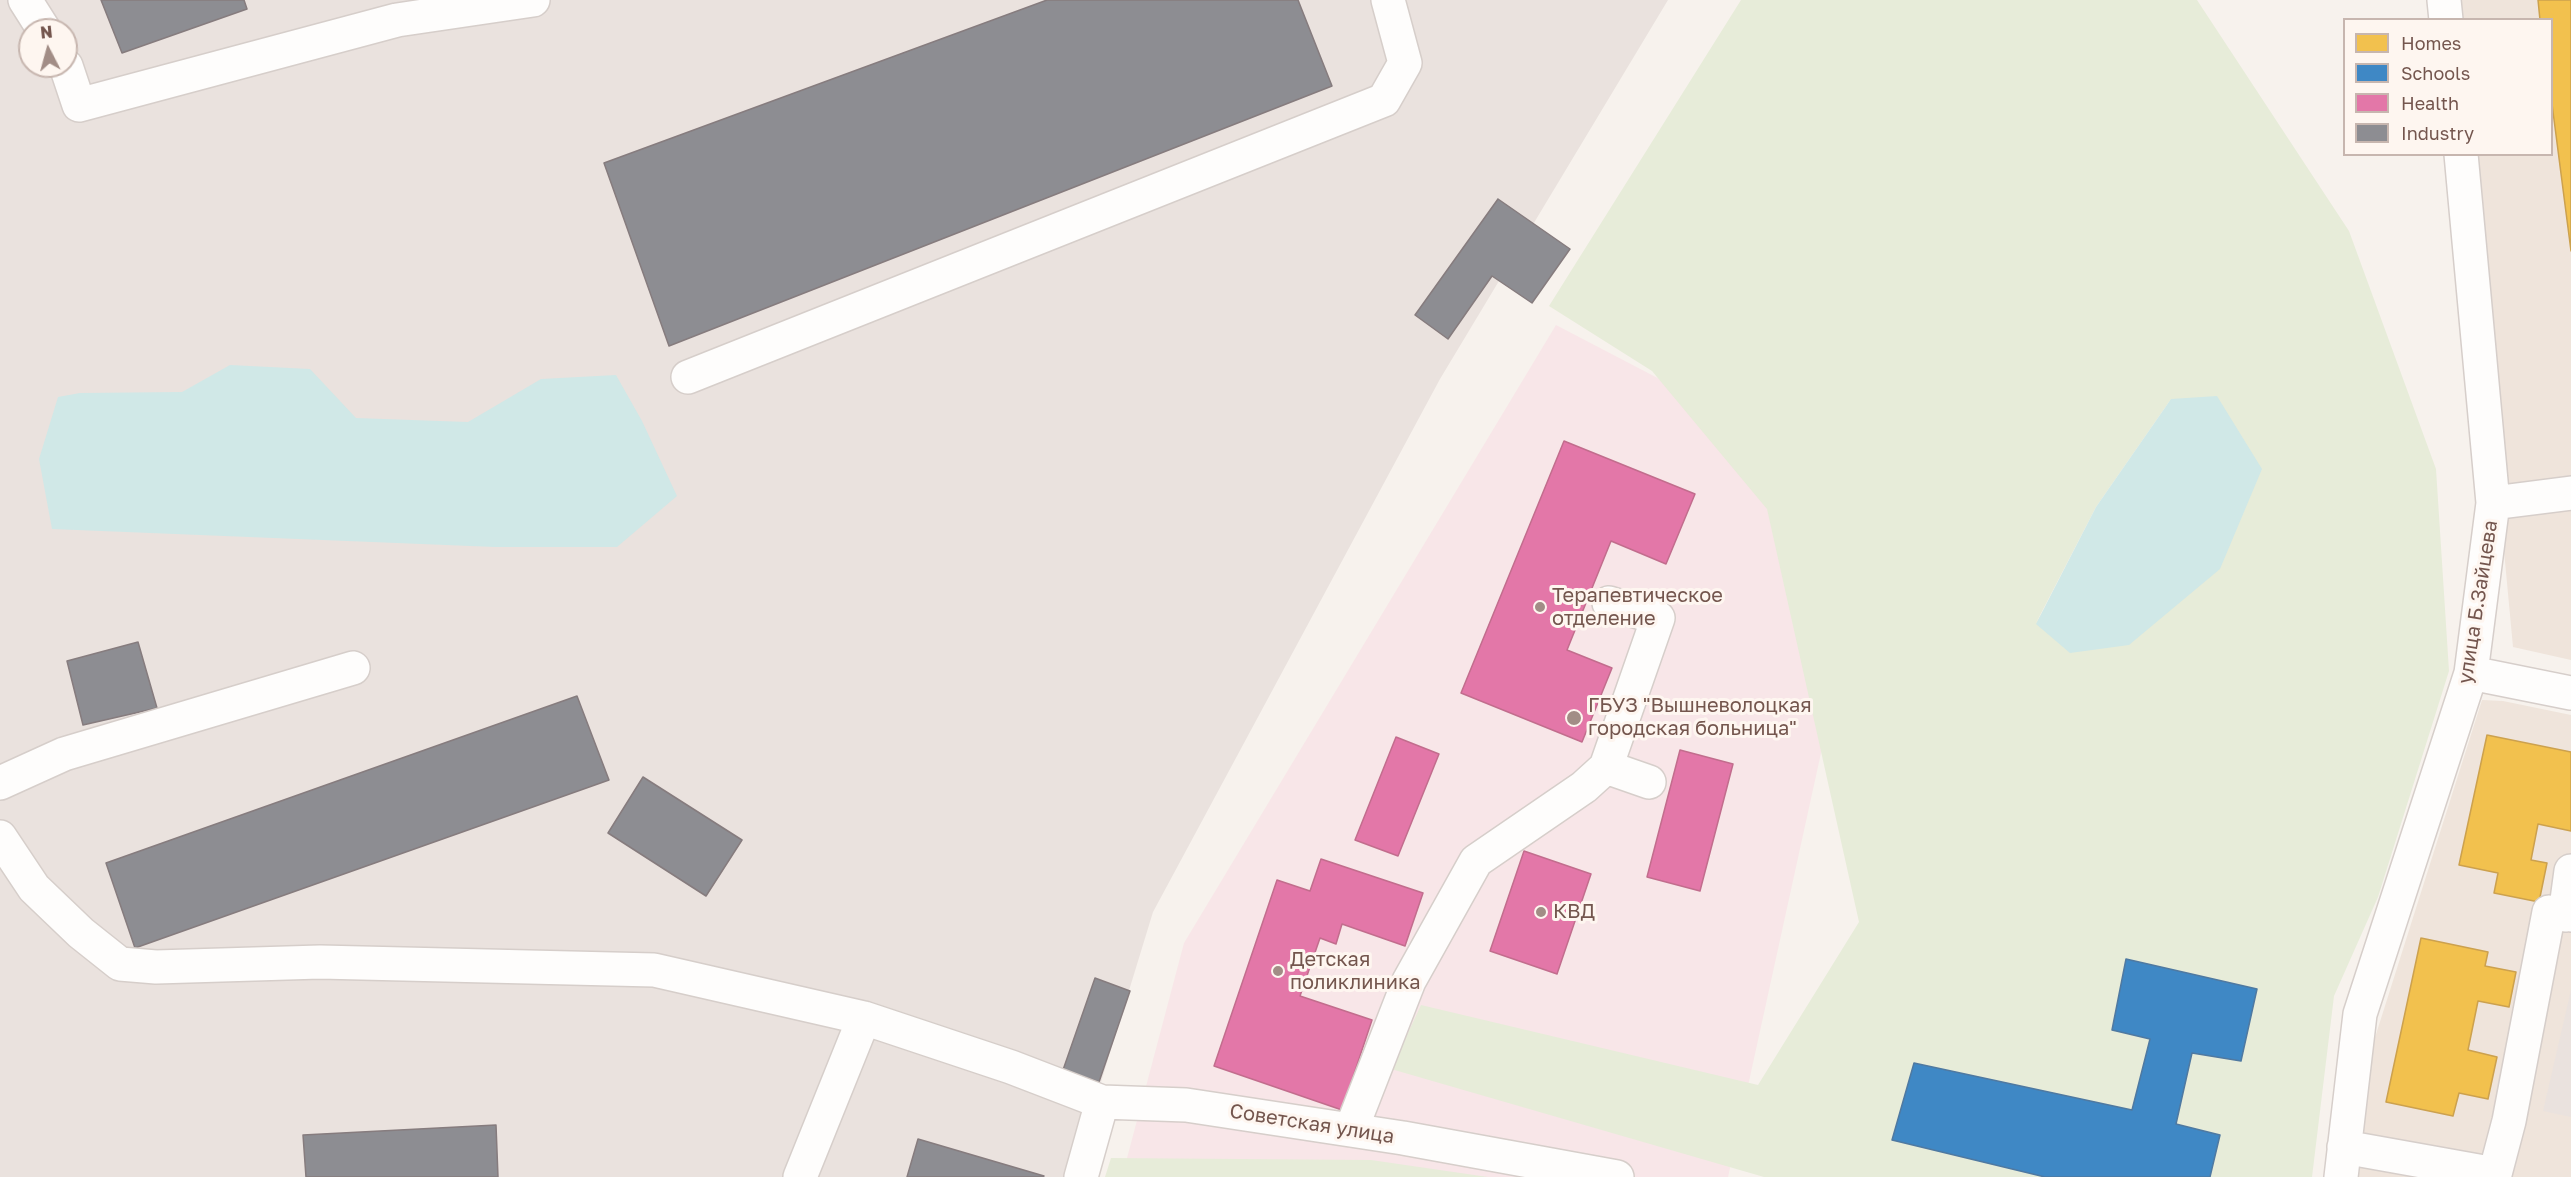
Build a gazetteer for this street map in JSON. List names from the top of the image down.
{
  "streets": {
    "street": ["улица Б.Зайцева", "Советская улица"]
  },
  "places": [
    "Терапевтическое отделение",
    "ГБУЗ \"Вышневолоцкая городская больница\"",
    "КВД",
    "Детская поликлиника"
  ],
  "legend": [
    "Homes",
    "Schools",
    "Health",
    "Industry"
  ],
  "north": "top"
}
